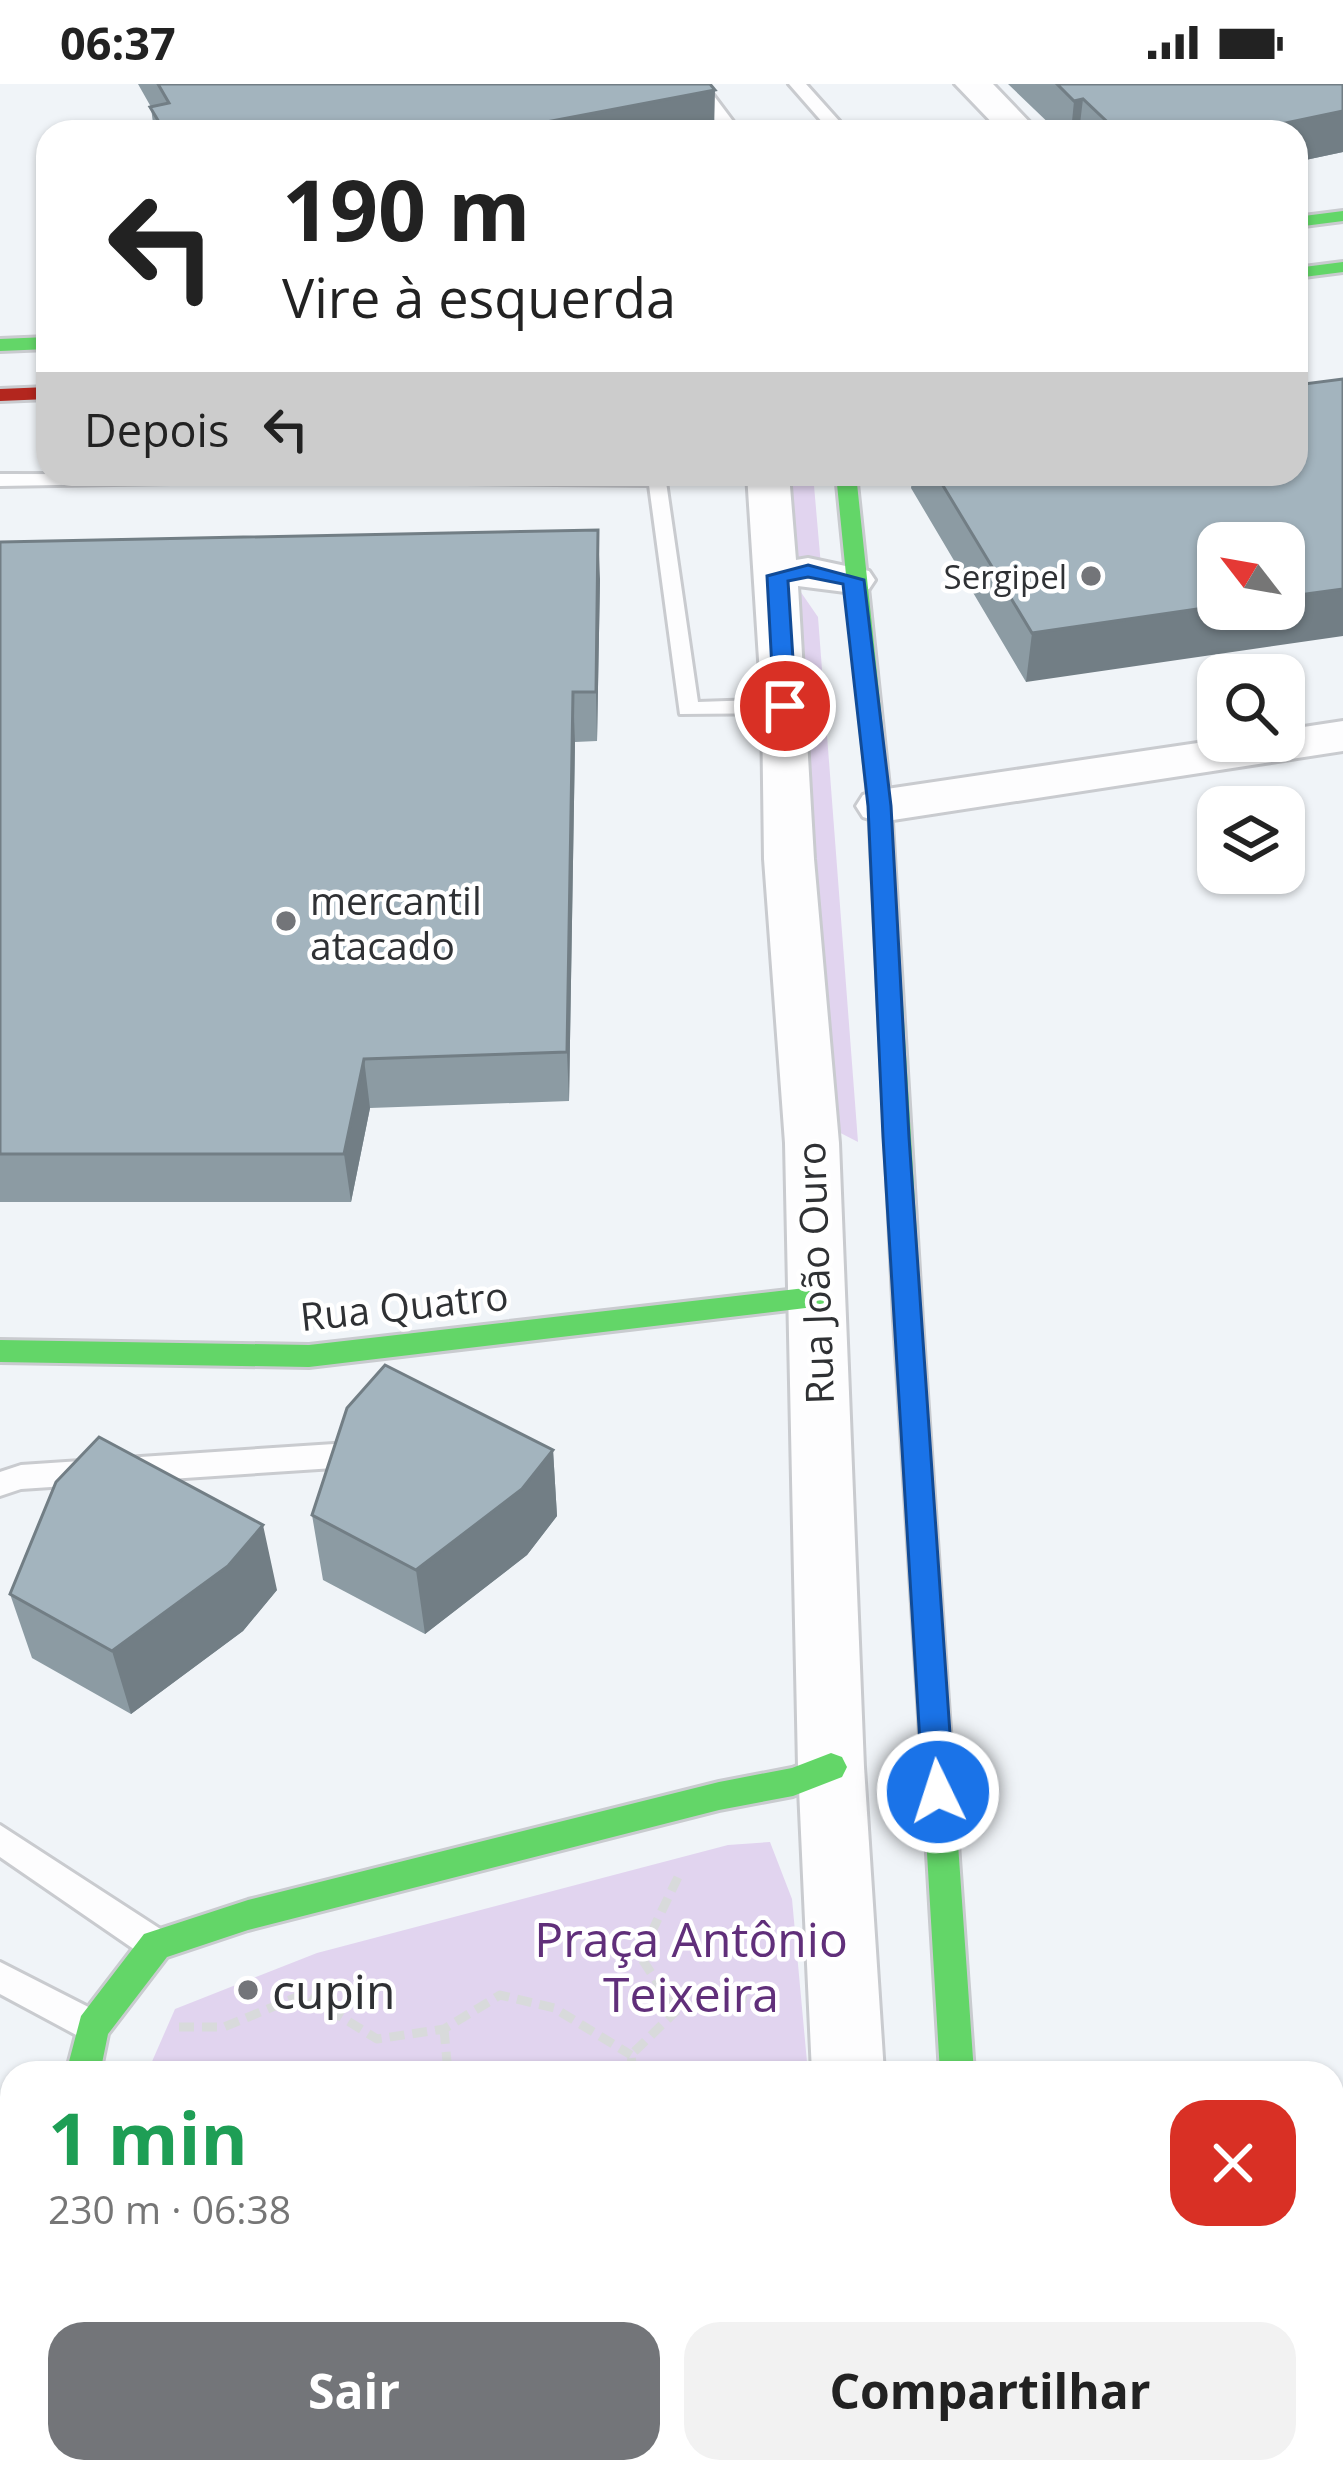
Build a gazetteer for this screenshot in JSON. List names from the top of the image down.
{
  "streets": {
    "street": ["Rua João Ouro", "Rua Quatro"]
  },
  "crossings": [
    ["Rua João Ouro", "Rua Quatro"]
  ],
  "parks": ["Praça Antônio Teixeira"],
  "places": ["Sergipel", "mercantil atacado", "cupin"],
  "north": "top left",
  "page": {
    "status": "06:37",
    "turn": ["190 m", "Vire à esquerda"],
    "then": "Depois",
    "heading": ["1 min", "230 m · 06:38"],
    "buttons": ["Sair", "Compartilhar"]
  }
}
